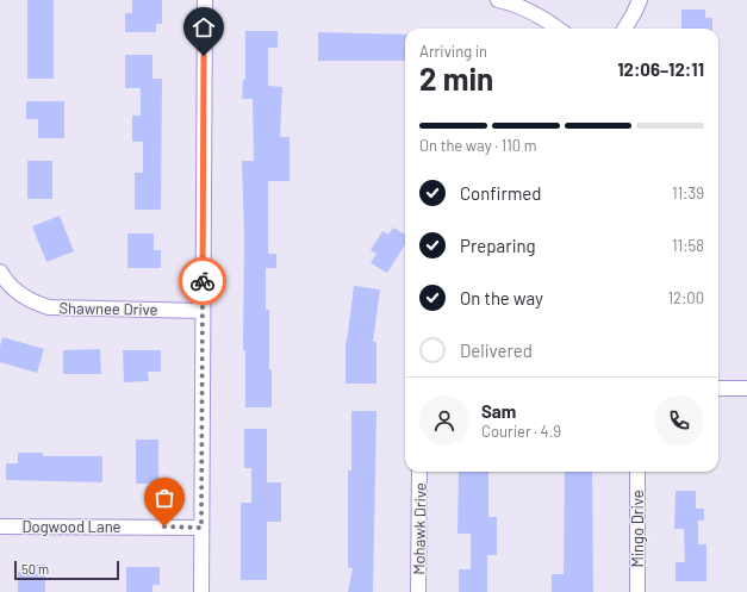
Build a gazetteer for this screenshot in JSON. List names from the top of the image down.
{
  "streets": {
    "street": [
      "Shawnee Drive",
      "Dogwood Lane",
      "Mohawk Drive",
      "Mingo Drive"
    ]
  },
  "scale_bar": "50 m",
  "page": {
    "heading": ["2 min", "Arriving in", "12:06–12:11"],
    "panel": ["Sam", "Courier · 4.9"],
    "bar": "On the way · 110 m",
    "list": [
      ["Confirmed", "11:39"],
      ["Preparing", "11:58"],
      ["On the way", "12:00"],
      "Delivered"
    ],
    "scale": "50 m"
  }
}
